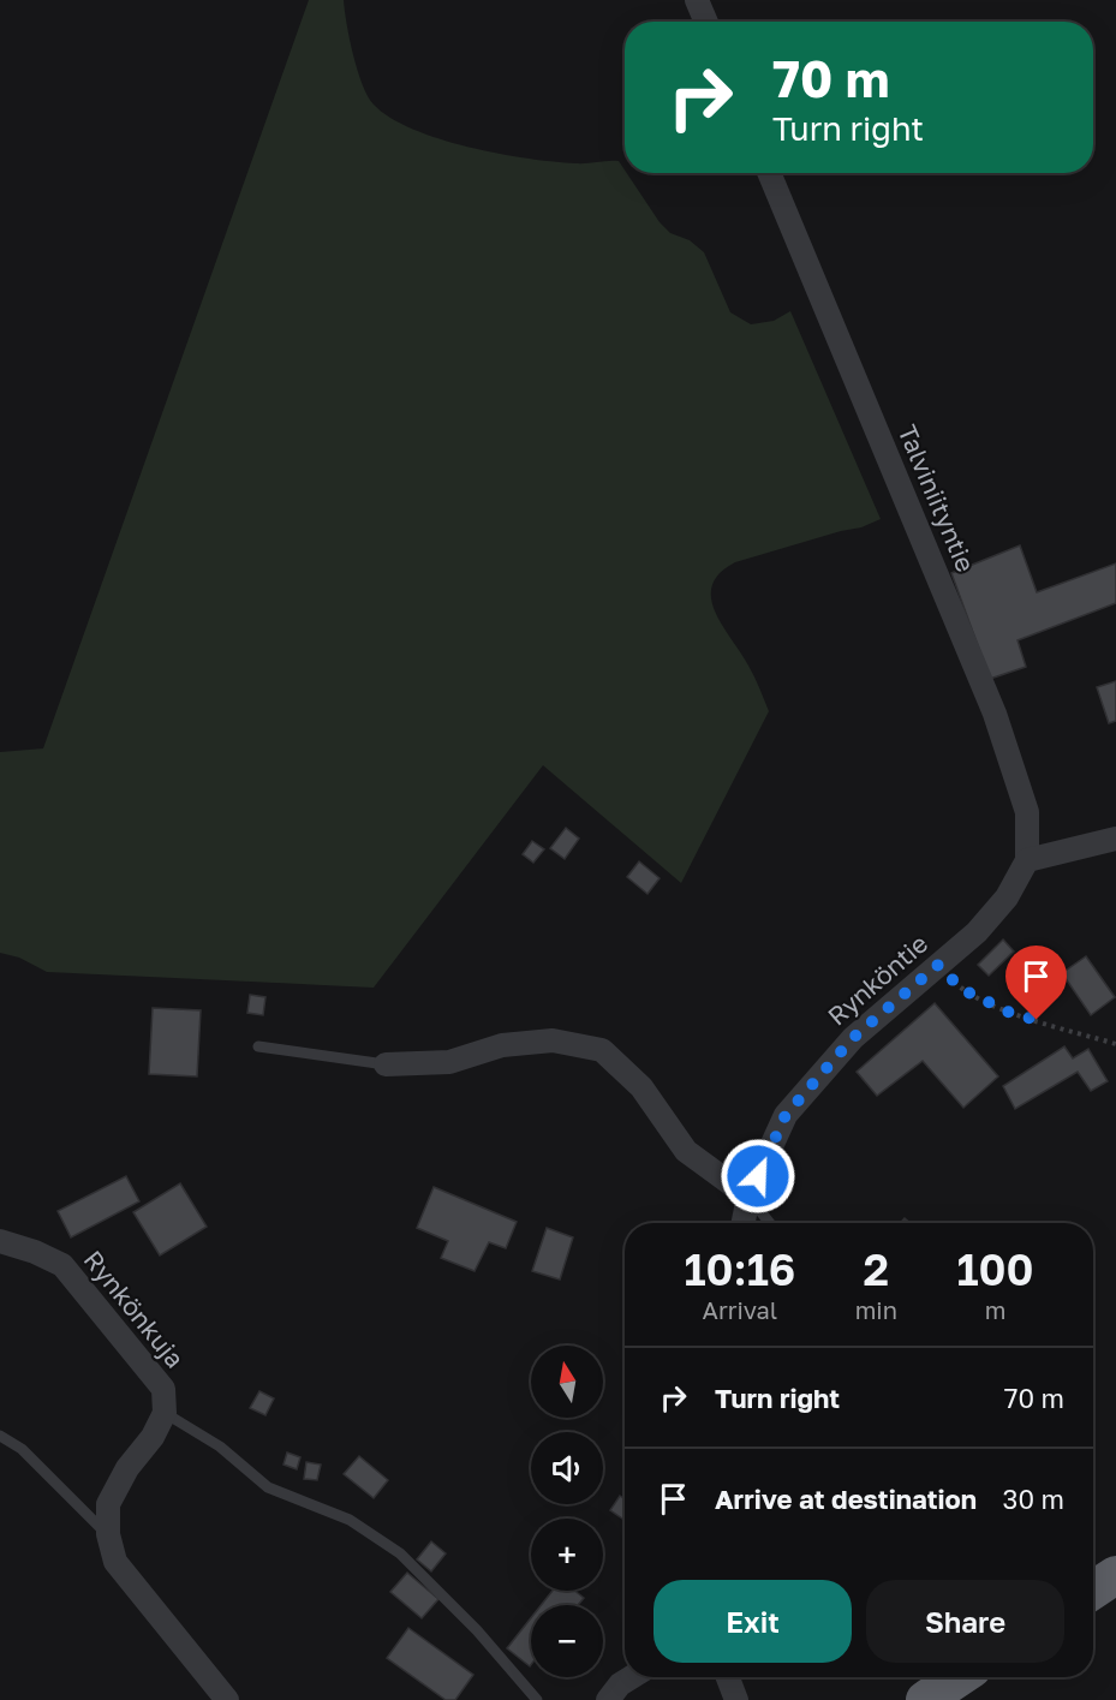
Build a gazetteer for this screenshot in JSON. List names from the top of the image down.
{
  "streets": {
    "street": ["Talviniityntie", "Rynköntie", "Rynkönkuja"]
  },
  "crossings": [
    ["Talviniityntie", "Rynköntie"]
  ],
  "north": "top",
  "page": {
    "turn": ["70 m", "Turn right"],
    "eta": [
      "10:16",
      "Arrival",
      "2",
      "min",
      "100",
      "m"
    ],
    "map_buttons": ["+", "−"],
    "list": [
      {
        "name": "Turn right",
        "value": "70 m"
      },
      {
        "name": "Arrive at destination",
        "value": "30 m"
      }
    ],
    "buttons": ["Exit", "Share"]
  }
}
